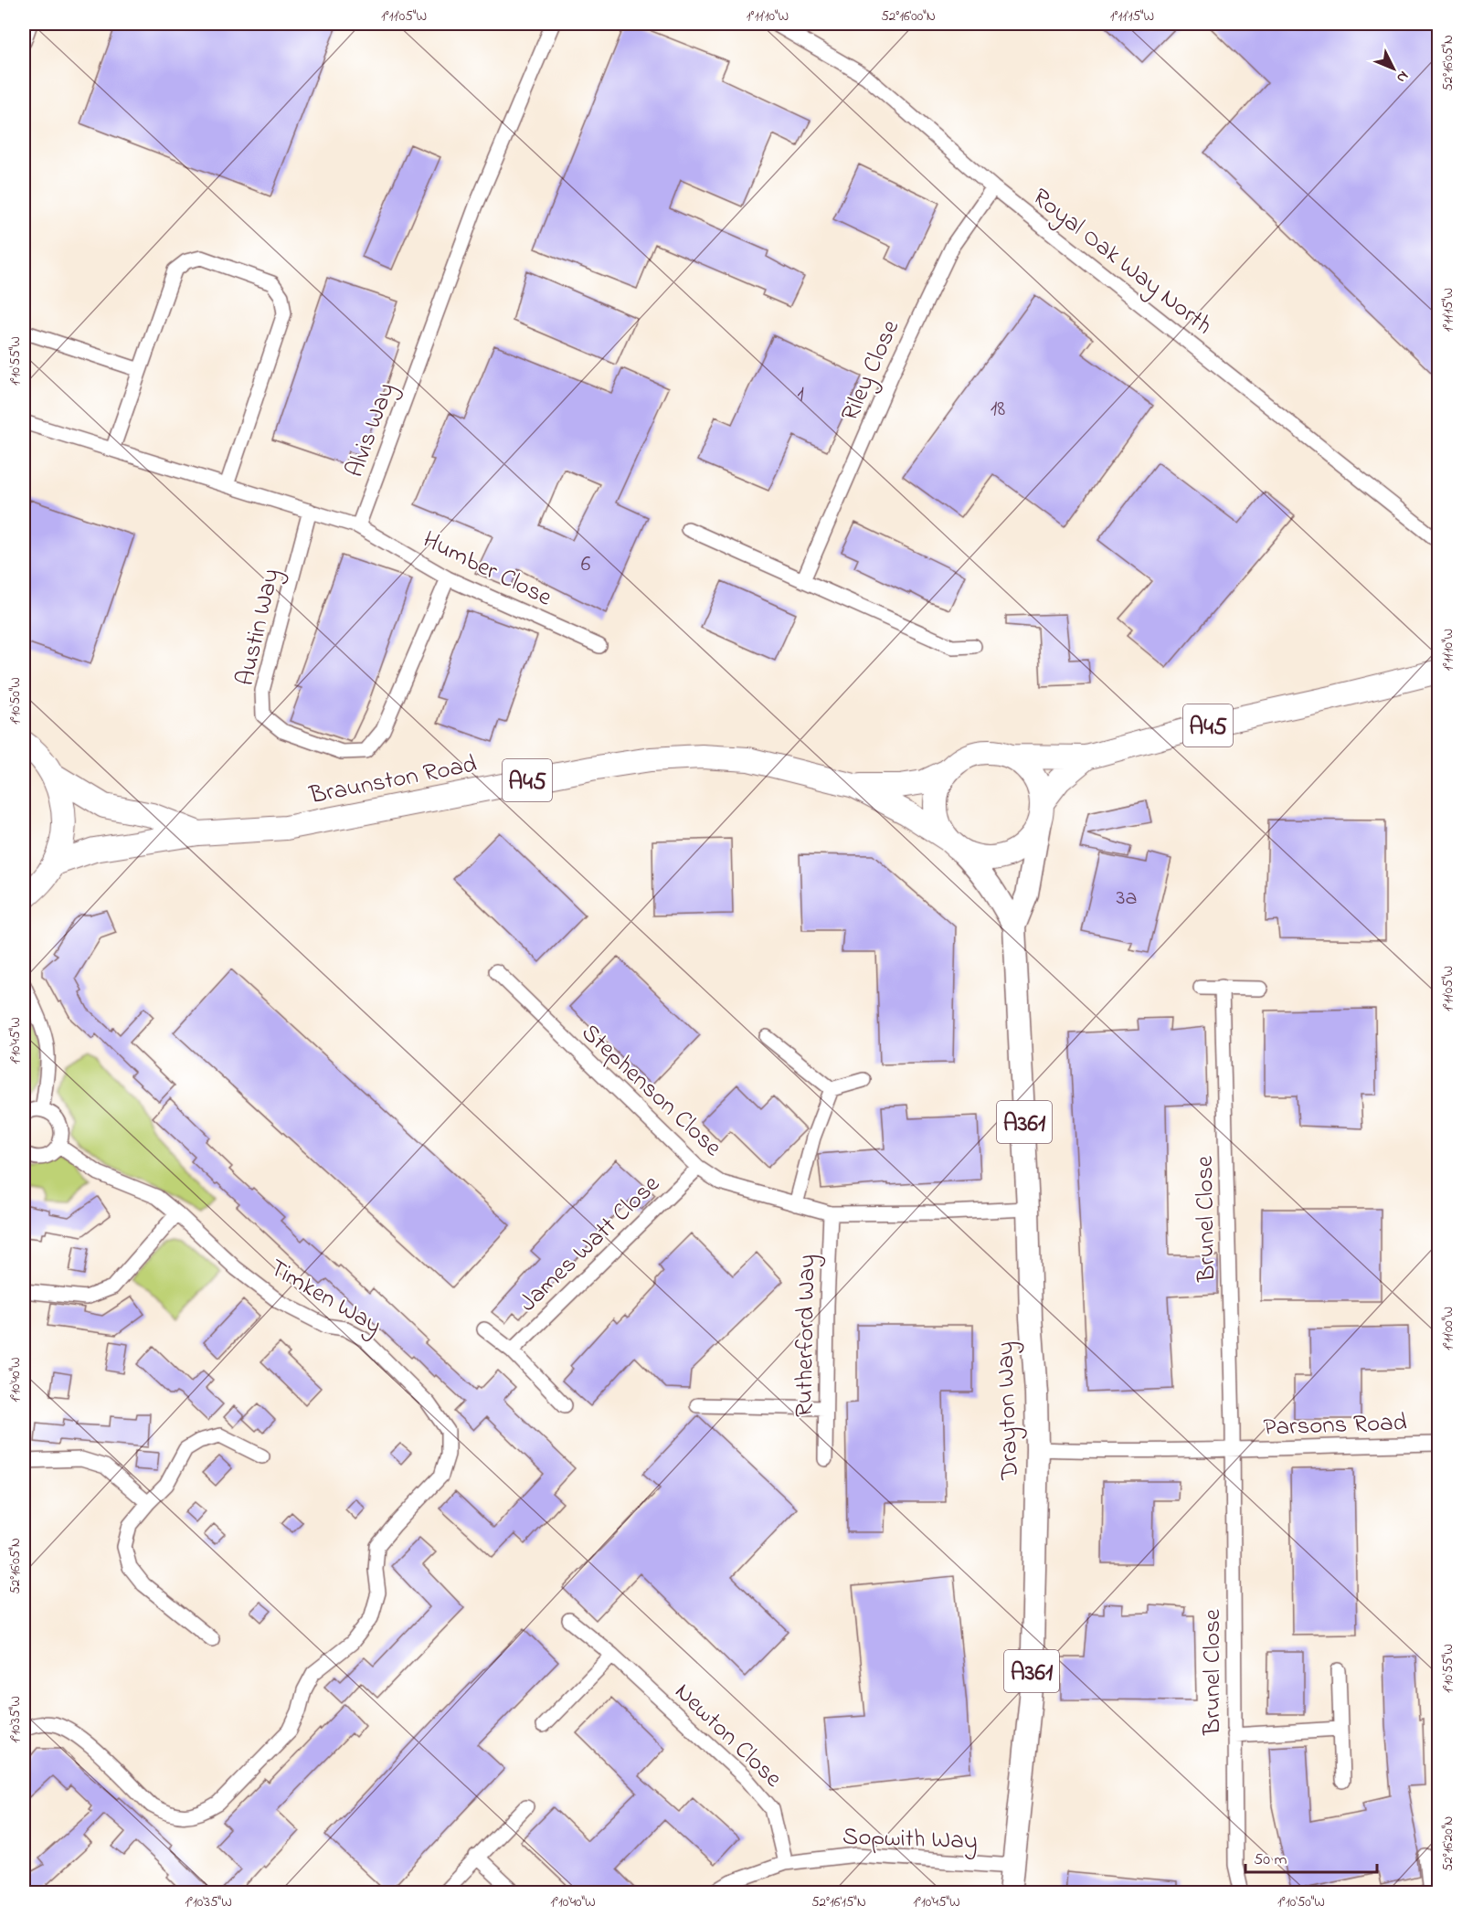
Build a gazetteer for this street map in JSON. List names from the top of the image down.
{
  "streets": {
    "highway": ["A45", "Braunston Road"],
    "main road": ["A361", "Drayton Way"],
    "street": [
      "Royal Oak Way North",
      "Riley Close",
      "Alvis Way",
      "Humber Close",
      "Austin Way",
      "Stephenson Close",
      "Brunel Close",
      "James Watt Close",
      "Timken Way",
      "Rutherford Way",
      "Parsons Road",
      "Newton Close",
      "Sopwith Way"
    ]
  },
  "crossings": [
    ["Royal Oak Way North", "Riley Close"],
    ["Alvis Way", "Humber Close"],
    ["Humber Close", "Austin Way"],
    ["A45", "Braunston Road"],
    ["A45", "Drayton Way"],
    ["Braunston Road", "Drayton Way"],
    ["Stephenson Close", "James Watt Close"],
    ["Stephenson Close", "Rutherford Way"],
    ["Stephenson Close", "Drayton Way"],
    ["Brunel Close", "Parsons Road"],
    ["Drayton Way", "Sopwith Way"],
    ["Newton Close", "Sopwith Way"]
  ],
  "house_numbers": [
    "1",
    "18",
    "6",
    "3a"
  ],
  "scale_bar": "50 m",
  "north": "bottom right",
  "coordinates": [
    "1°11'05\"W",
    "1°11'10\"W",
    "52°16'00\"N",
    "1°11'15\"W",
    "52°16'05\"N",
    "1°10'55\"W",
    "1°10'50\"W",
    "1°10'45\"W",
    "1°11'00\"W",
    "1°10'40\"W",
    "1°10'35\"W",
    "52°16'20\"N",
    "52°16'15\"N"
  ]
}
